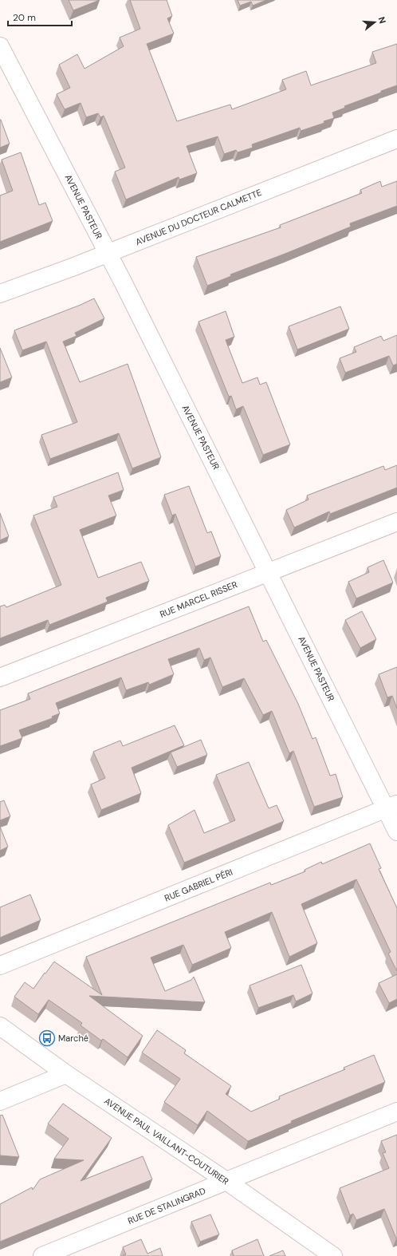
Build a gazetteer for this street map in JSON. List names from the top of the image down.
{
  "streets": {
    "street": [
      "AVENUE PASTEUR",
      "AVENUE DU DOCTEUR CALMETTE",
      "RUE MARCEL RISSER",
      "RUE GABRIEL PÉRI",
      "AVENUE PAUL VAILLANT-COUTURIER",
      "RUE DE STALINGRAD"
    ]
  },
  "crossings": [
    ["AVENUE PASTEUR", "AVENUE DU DOCTEUR CALMETTE"],
    ["AVENUE PASTEUR", "RUE MARCEL RISSER"],
    ["AVENUE PASTEUR", "RUE GABRIEL PÉRI"],
    ["AVENUE PAUL VAILLANT-COUTURIER", "RUE DE STALINGRAD"]
  ],
  "places": {
    "bus stop": ["Marché"]
  },
  "scale_bar": "20 m",
  "north": "right"
}
